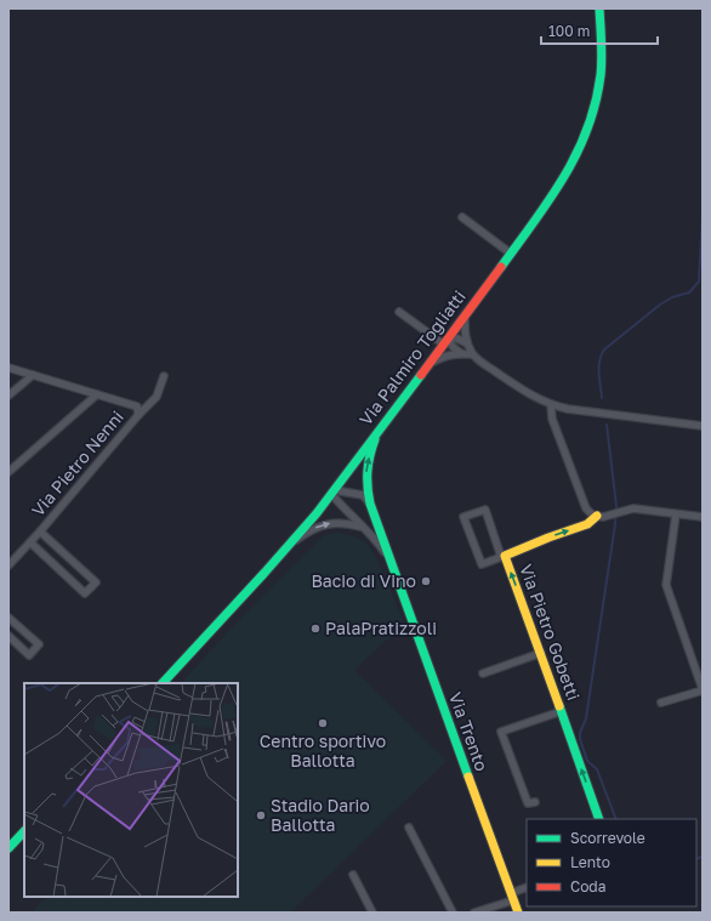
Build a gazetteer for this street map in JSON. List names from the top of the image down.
{
  "streets": {
    "street": [
      "Via Palmiro Togliatti",
      "Via Pietro Nenni",
      "Via Pietro Gobetti",
      "Via Trento"
    ]
  },
  "crossings": [
    ["Via Palmiro Togliatti", "Via Trento"]
  ],
  "places": [
    "Bacio di Vino",
    "PalaPratizzoli",
    "Centro sportivo Ballotta",
    "Stadio Dario Ballotta"
  ],
  "legend": ["Scorrevole", "Lento", "Coda"],
  "scale_bar": "100 m"
}
